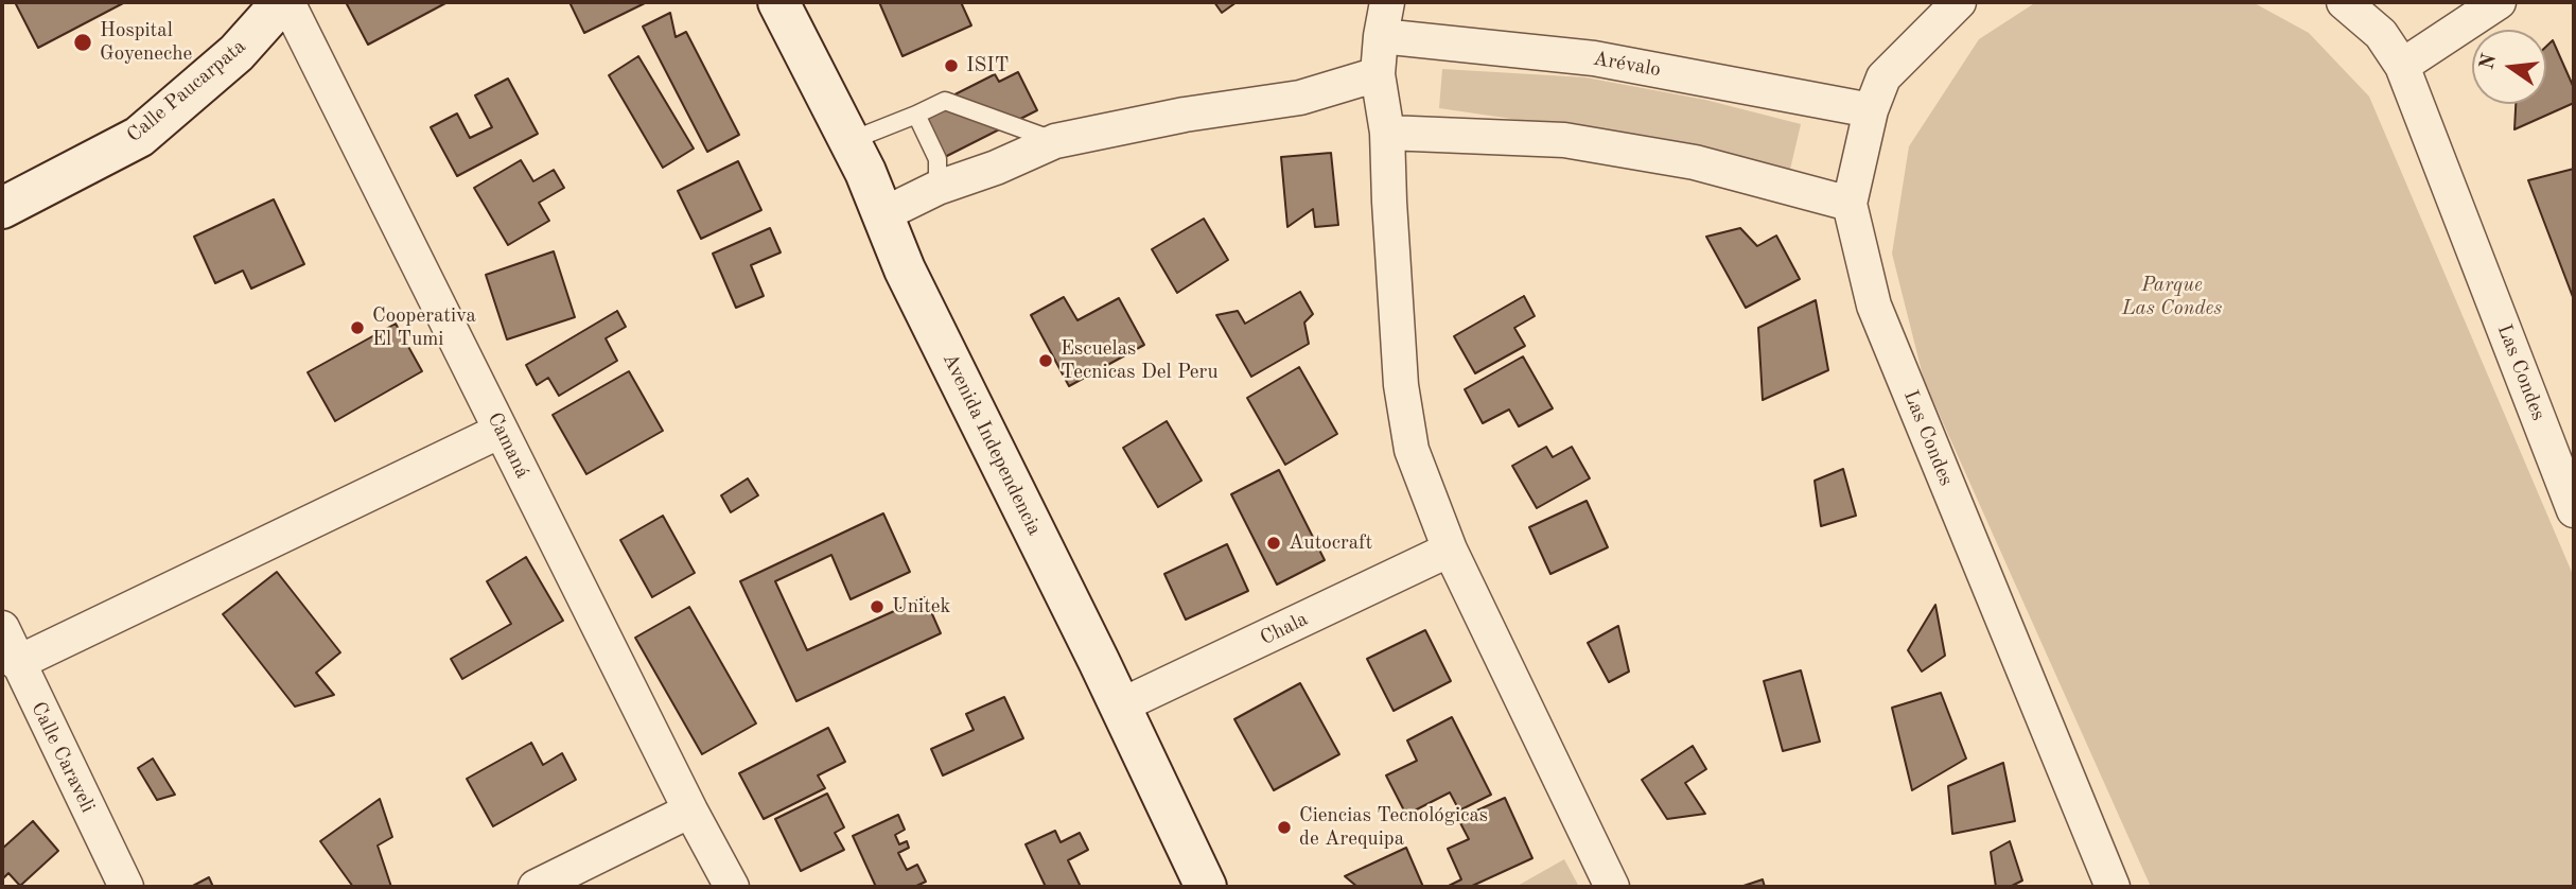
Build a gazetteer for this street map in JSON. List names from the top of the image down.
{
  "streets": {
    "main road": ["Calle Paucarpata", "Avenida Independencia"],
    "street": [
      "Arévalo",
      "Las Condes",
      "Camaná",
      "Chala",
      "Calle Caraveli"
    ]
  },
  "crossings": [
    ["Arévalo", "Las Condes"],
    ["Avenida Independencia", "Chala"]
  ],
  "parks": ["Parque Las Condes"],
  "places": [
    "Hospital Goyeneche",
    "ISIT",
    "Cooperativa El Tumi",
    "Escuelas Tecnicas Del Peru",
    "Autocraft",
    "Unitek",
    "Ciencias Tecnológicas de Arequipa"
  ],
  "north": "left"
}
